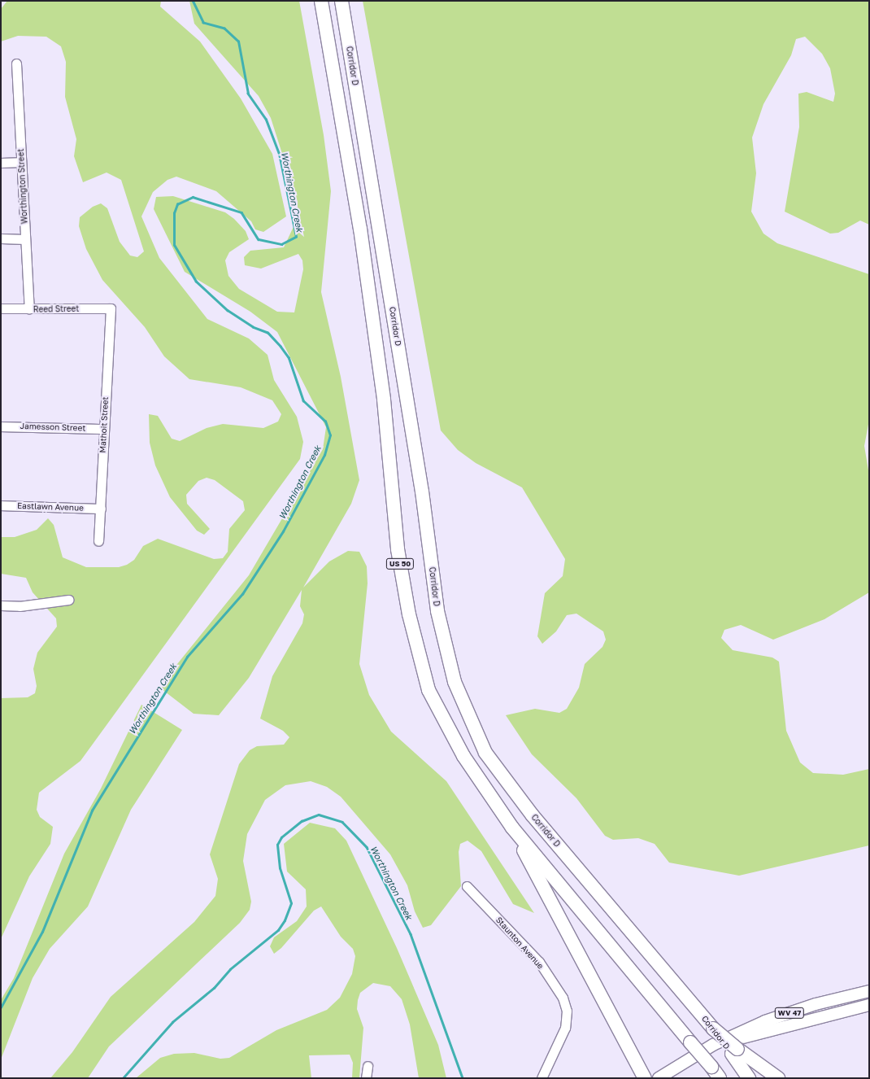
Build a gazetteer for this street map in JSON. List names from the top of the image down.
{
  "streets": {
    "highway": ["Corridor D", "US 50"],
    "main road": ["WV 47"],
    "street": [
      "Worthington Street",
      "Reed Street",
      "Mathoit Street",
      "Jamesson Street",
      "Eastlawn Avenue",
      "Staunton Avenue"
    ]
  },
  "crossings": [
    ["Worthington Street", "Reed Street"],
    ["Reed Street", "Mathoit Street"],
    ["Mathoit Street", "Jamesson Street"],
    ["Mathoit Street", "Eastlawn Avenue"]
  ],
  "water": ["Worthington Creek"]
}
